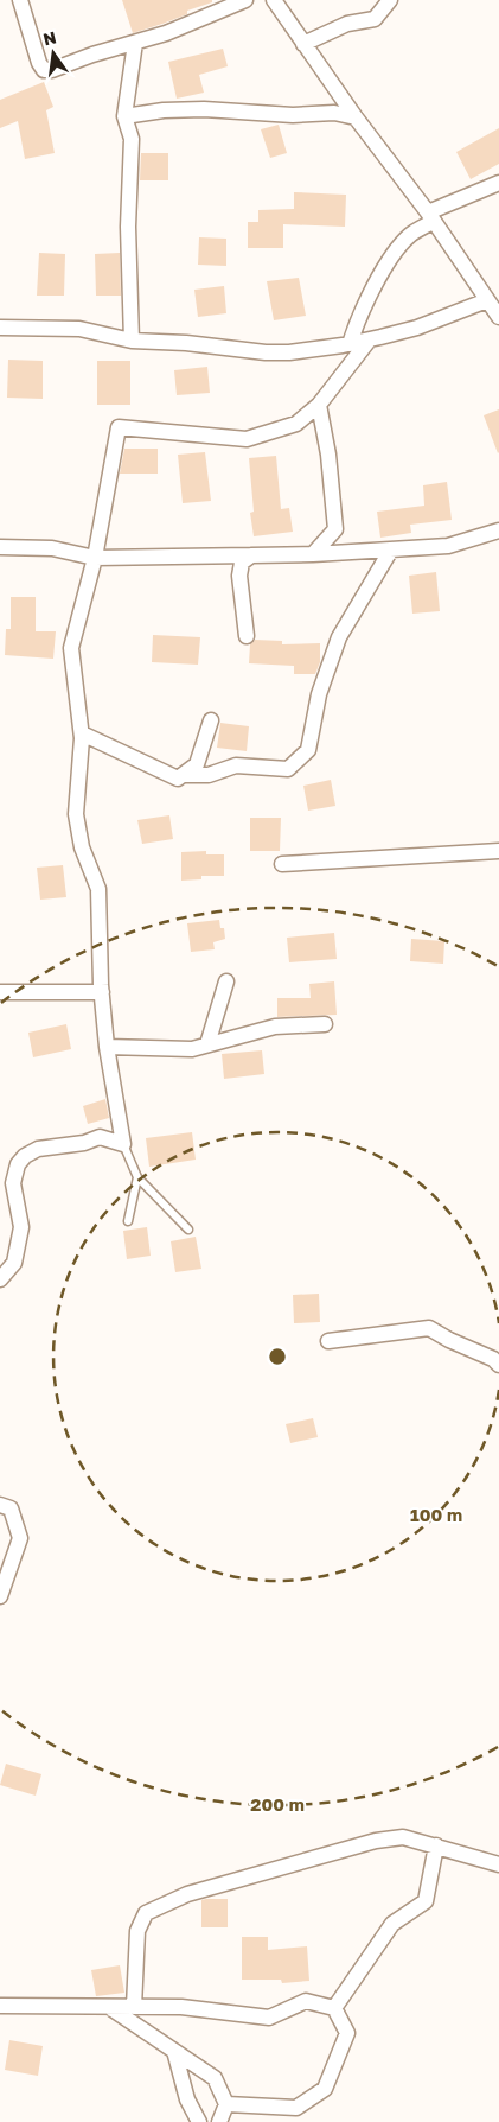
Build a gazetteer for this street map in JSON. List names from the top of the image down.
{
  "north": "top",
  "rings": ["100 m", "200 m"]
}
